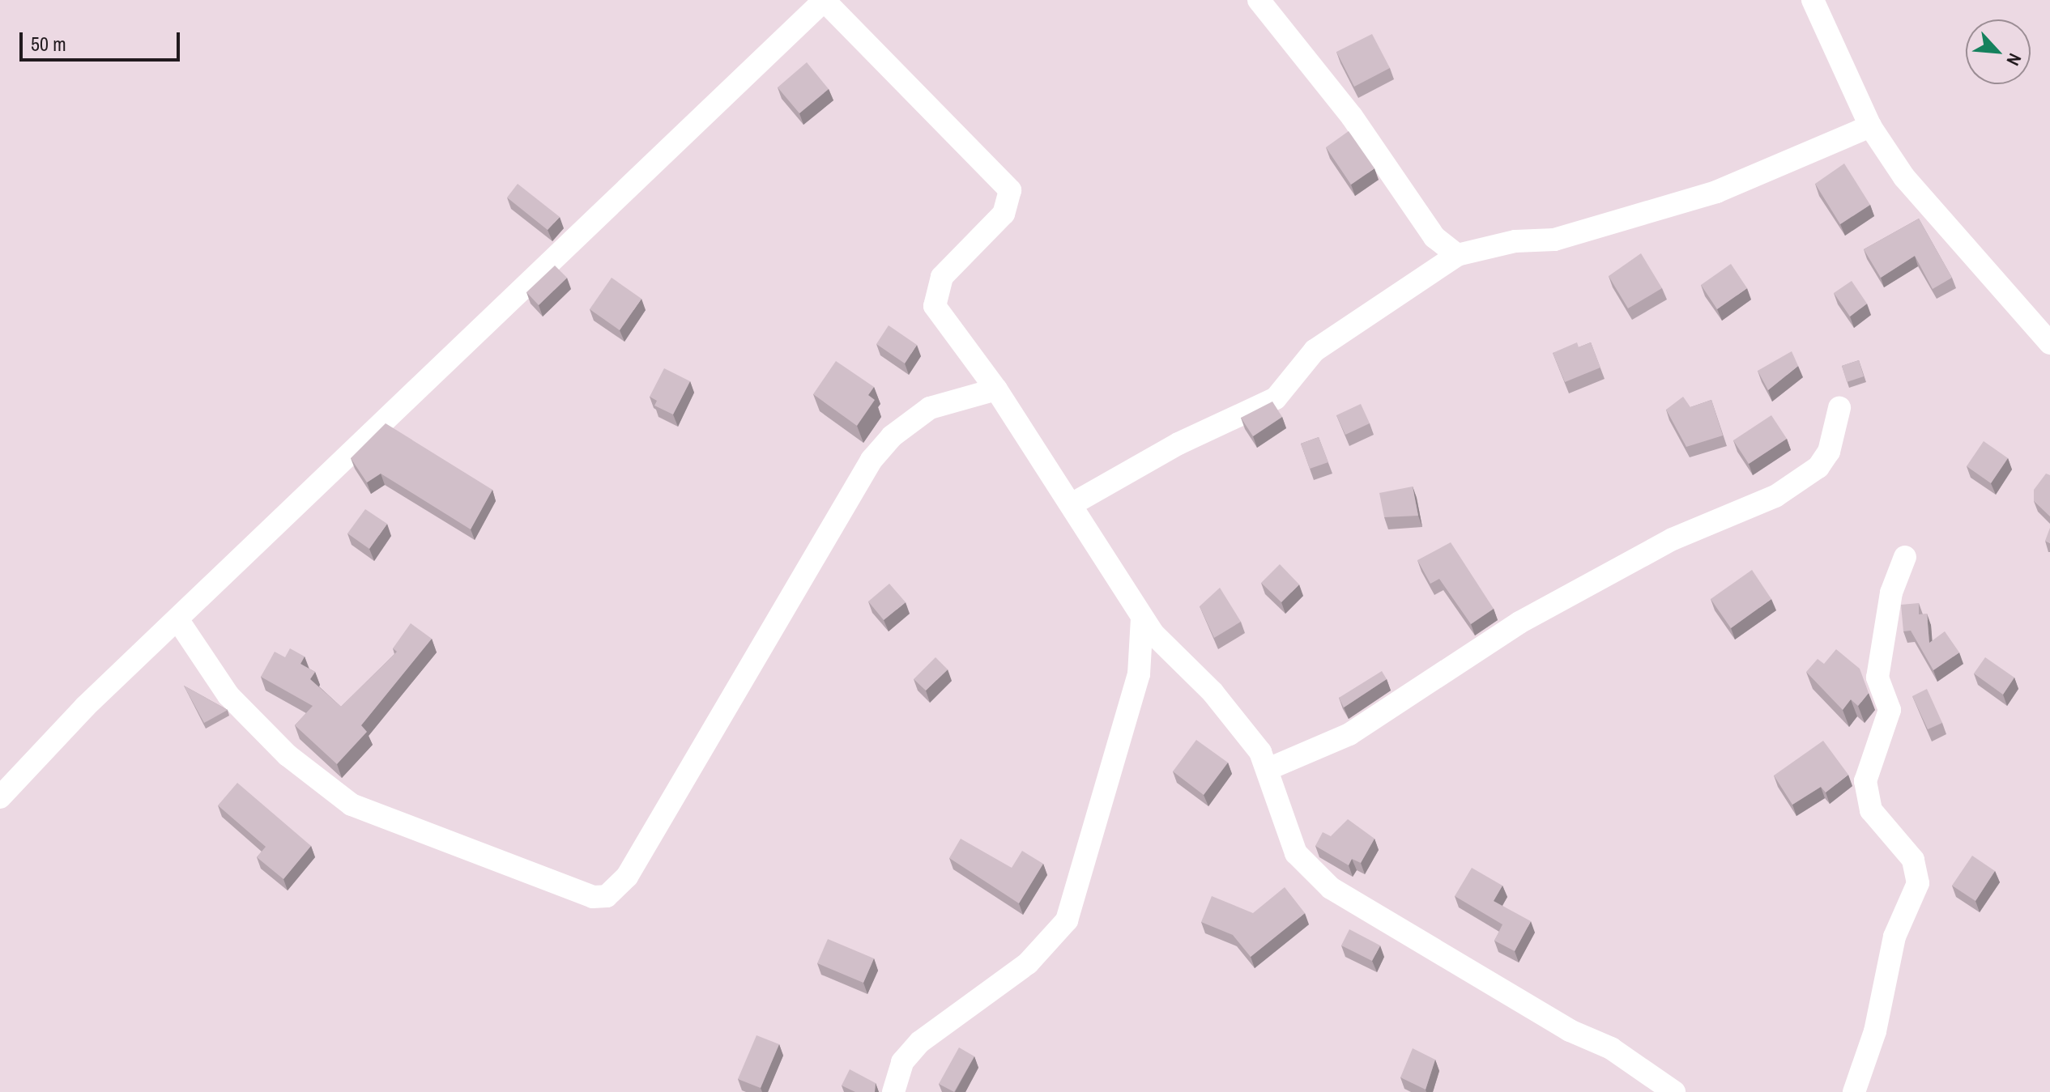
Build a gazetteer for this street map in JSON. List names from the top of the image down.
{
  "scale_bar": "50 m",
  "north": "bottom right"
}
